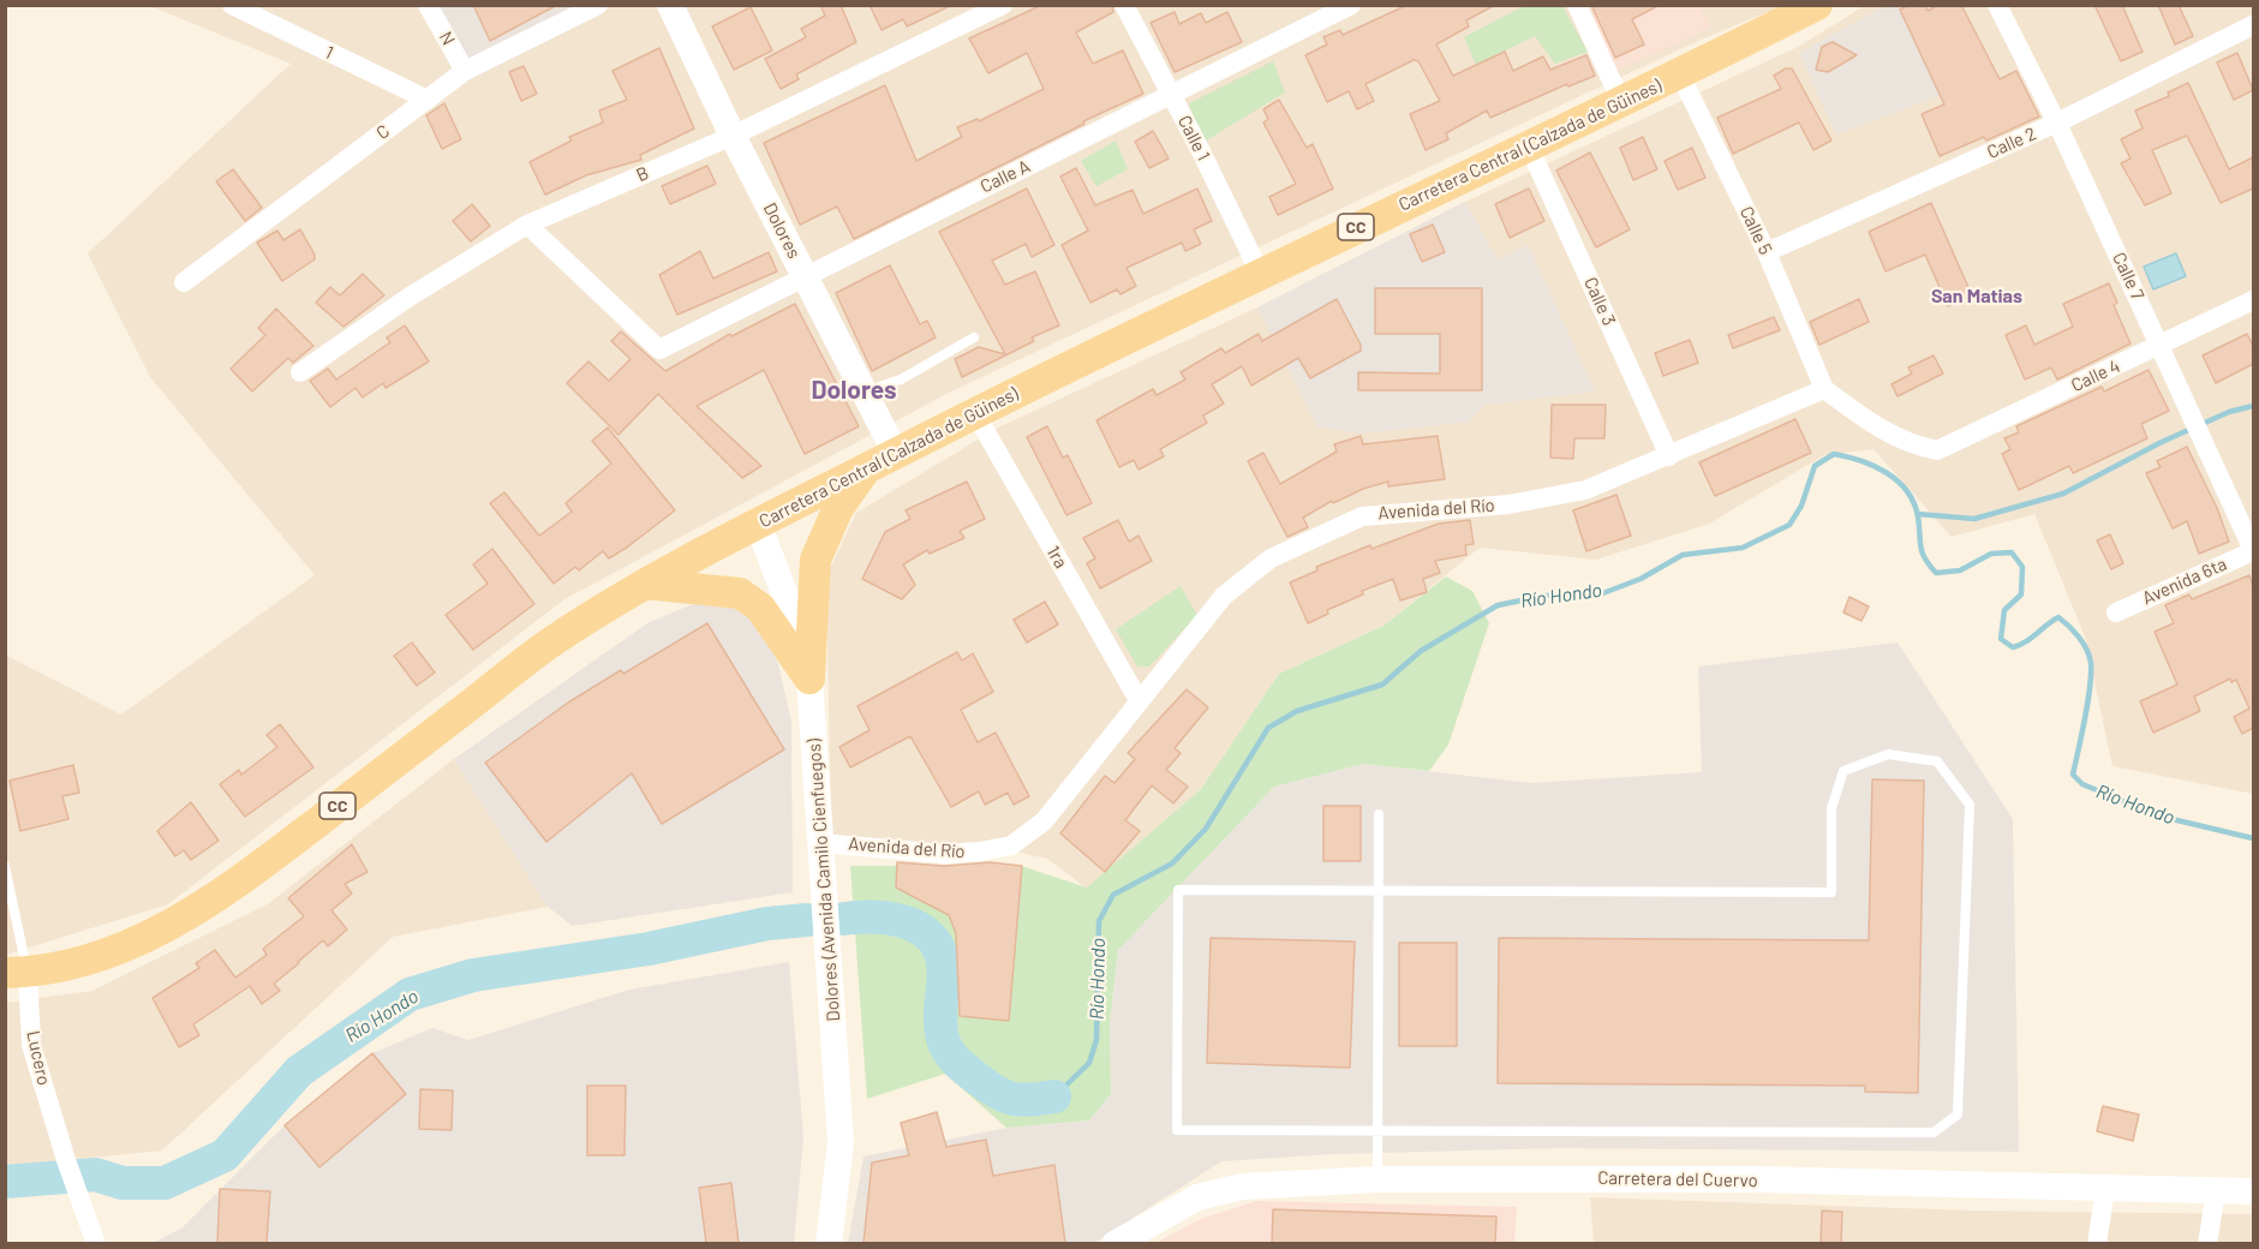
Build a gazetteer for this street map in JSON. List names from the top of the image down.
{
  "streets": {
    "main road": ["Carretera Central (Calzada de Güines)", "CC"],
    "street": [
      "N",
      "1",
      "C",
      "Calle 1",
      "Calle 2",
      "B",
      "Calle A",
      "Dolores",
      "Calle 5",
      "Calle 7",
      "Calle 3",
      "Calle 4",
      "Avenida del Río",
      "1ra",
      "Avenida 6ta",
      "Dolores (Avenida Camilo Cienfuegos)",
      "Lucero",
      "Carretera del Cuervo"
    ]
  },
  "crossings": [
    ["N", "C"],
    ["1", "C"],
    ["Calle 1", "Carretera Central (Calzada de Güines)"],
    ["Calle 1", "Calle A"],
    ["Calle 2", "Calle 5"],
    ["Calle 2", "Calle 7"],
    ["Carretera Central (Calzada de Güines)", "Dolores"],
    ["Carretera Central (Calzada de Güines)", "Calle 5"],
    ["Carretera Central (Calzada de Güines)", "Calle 3"],
    ["Carretera Central (Calzada de Güines)", "1ra"],
    ["Carretera Central (Calzada de Güines)", "Dolores (Avenida Camilo Cienfuegos)"],
    ["Carretera Central (Calzada de Güines)", "Lucero"],
    ["B", "Calle A"],
    ["B", "Dolores"],
    ["Calle A", "Dolores"],
    ["Calle 5", "Calle 4"],
    ["Calle 5", "Avenida del Río"],
    ["Calle 7", "Calle 4"],
    ["Calle 7", "Avenida 6ta"],
    ["Calle 3", "Avenida del Río"],
    ["Calle 4", "Avenida del Río"],
    ["Avenida del Río", "1ra"],
    ["Avenida del Río", "Dolores (Avenida Camilo Cienfuegos)"]
  ],
  "districts": ["San Matias", "Dolores"],
  "water": ["Río Hondo"]
}
